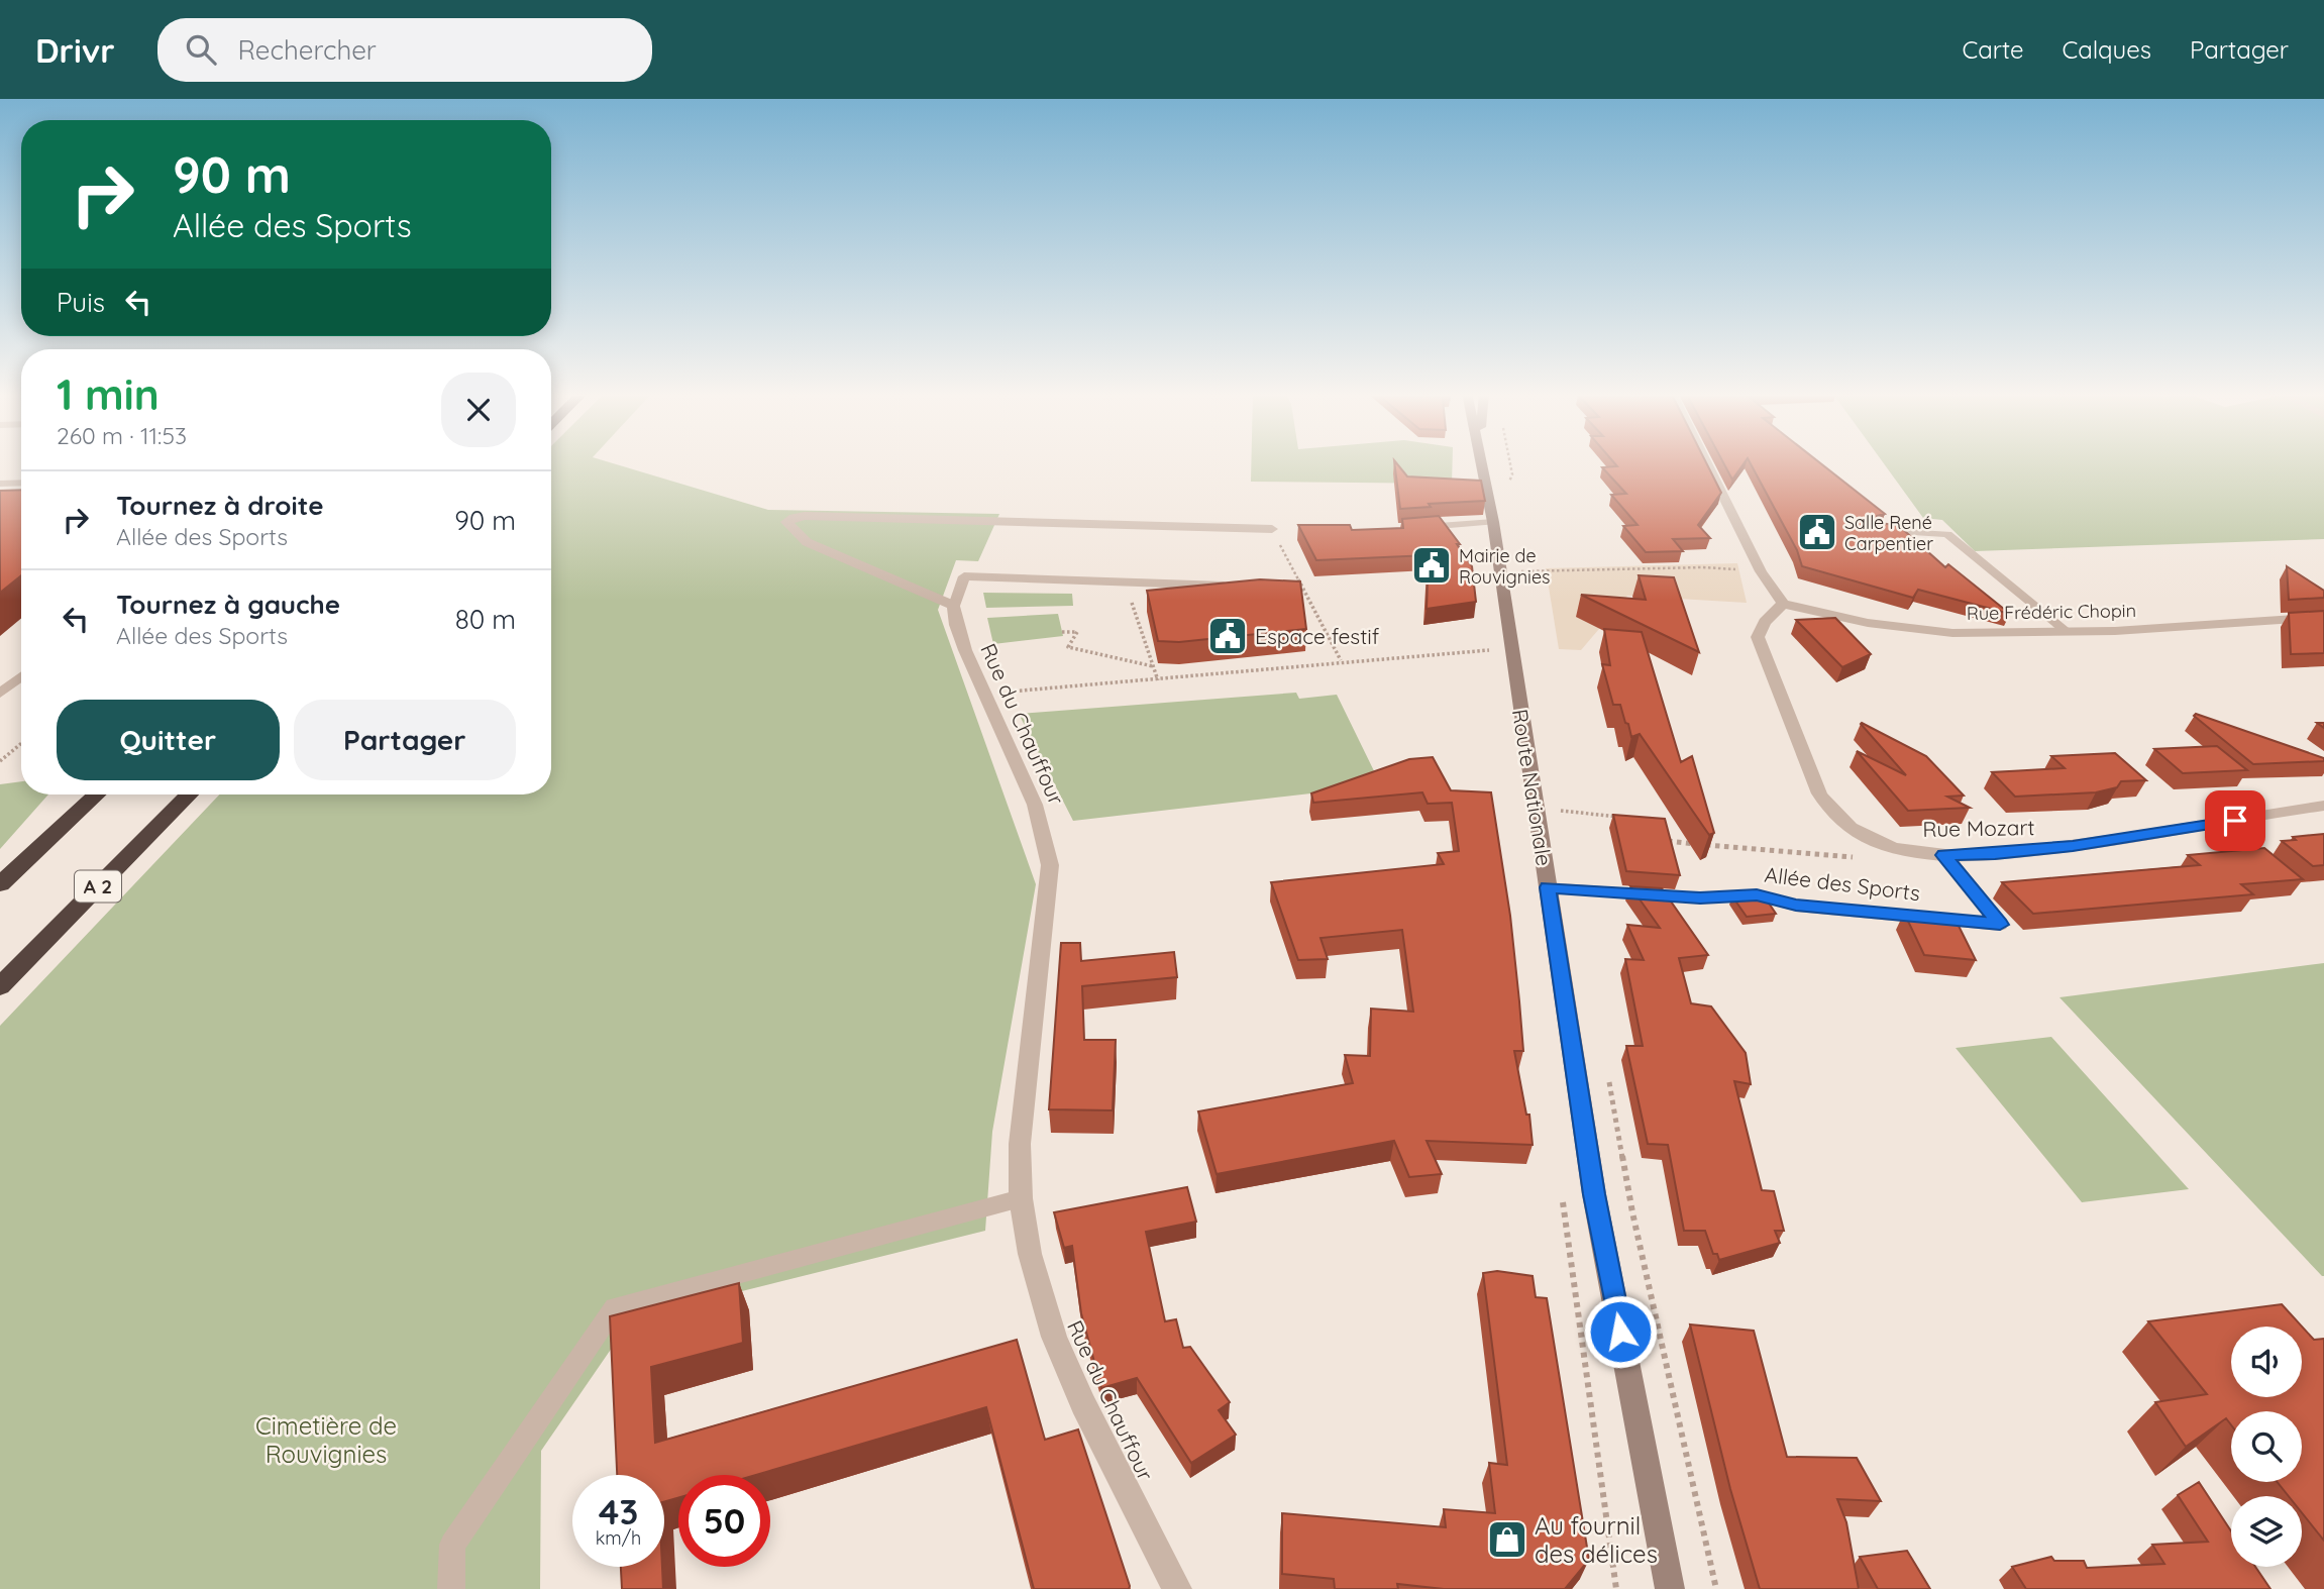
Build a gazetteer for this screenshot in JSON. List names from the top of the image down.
{
  "streets": {
    "highway": ["A 2"],
    "main road": ["Route Nationale"],
    "street": ["Rue Frédéric Chopin", "Rue du Chauffour", "Rue Mozart"],
    "lane": ["Allée des Sports"]
  },
  "crossings": [
    ["Rue Frédéric Chopin", "Rue Mozart"],
    ["Route Nationale", "Allée des Sports"],
    ["Rue Mozart", "Allée des Sports"]
  ],
  "parks": ["Cimetière de Rouvignies"],
  "places": {
    "public building": ["Salle René Carpentier", "Mairie de Rouvignies", "Espace festif"],
    "shop": ["Au fournil des délices"]
  },
  "page": {
    "header": "Drivr",
    "search": "Rechercher",
    "nav": ["Carte", "Calques", "Partager"],
    "turn": ["90 m", "Allée des Sports"],
    "then": "Puis",
    "heading": ["1 min", "260 m · 11:53"],
    "list": [
      {
        "name": "Tournez à droite",
        "note": "Allée des Sports",
        "value": "90 m"
      },
      {
        "name": "Tournez à gauche",
        "note": "Allée des Sports",
        "value": "80 m"
      }
    ],
    "buttons": ["Quitter", "Partager"],
    "speed": "43 km/h",
    "limit": "50"
  }
}
